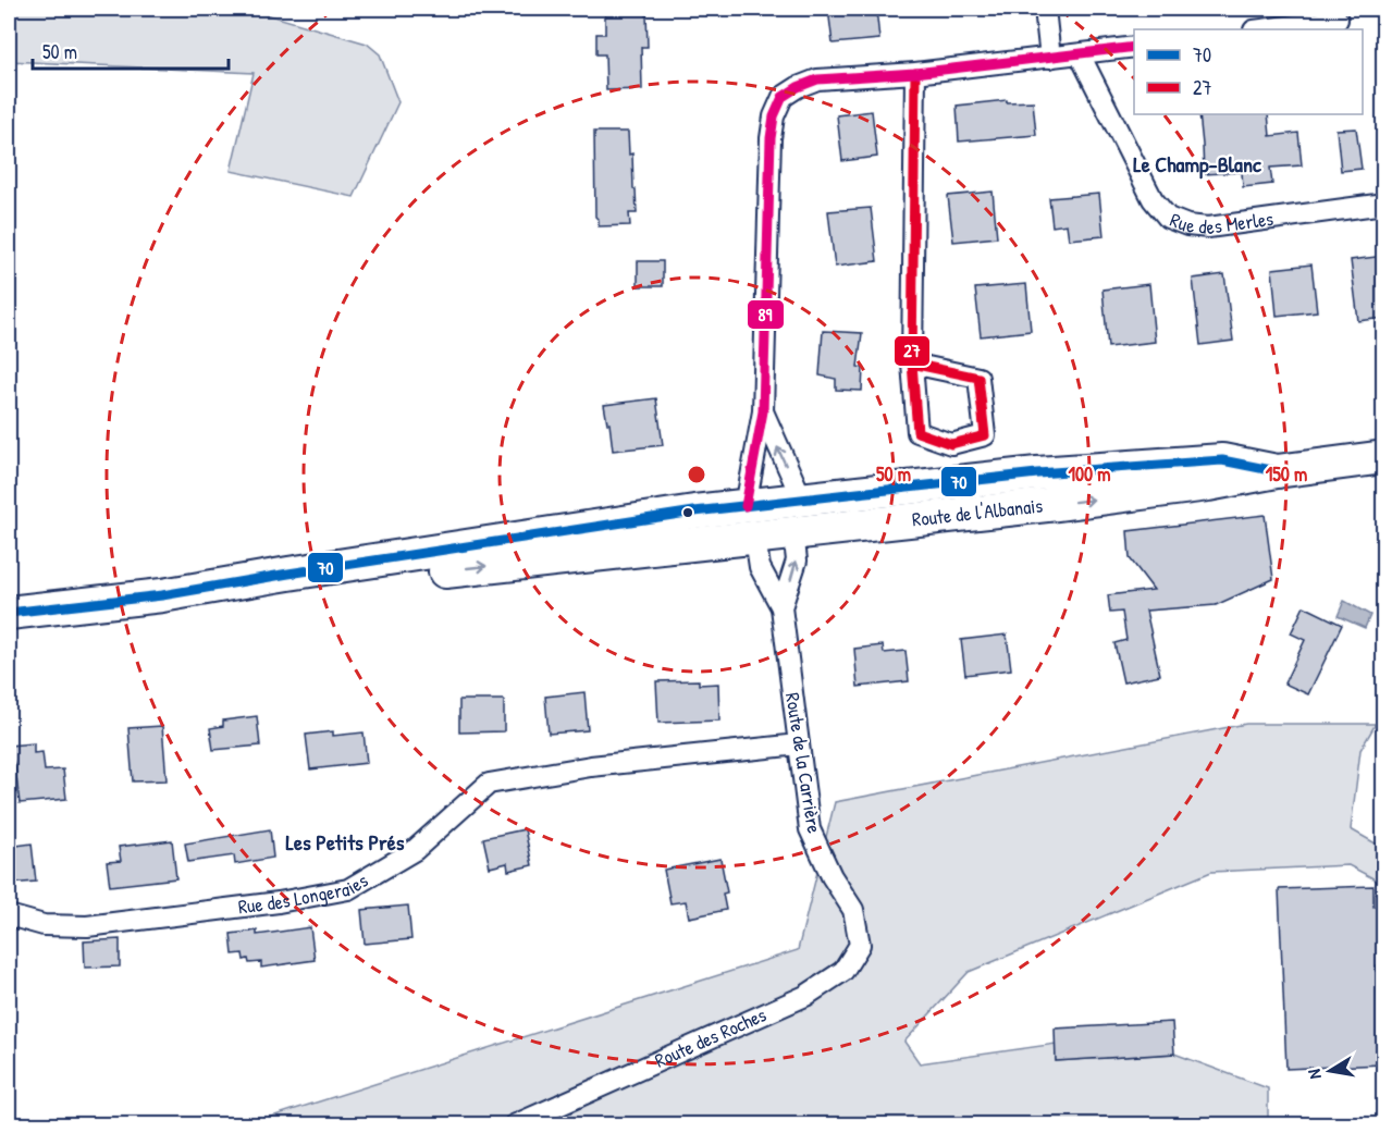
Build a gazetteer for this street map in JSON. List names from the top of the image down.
{
  "streets": {
    "main road": ["Route de l'Albanais"],
    "street": [
      "Rue des Merles",
      "Route de la Carrière",
      "Rue des Longeraies",
      "Route des Roches"
    ]
  },
  "crossings": [
    ["Route de l'Albanais", "Route de la Carrière"],
    ["Route de la Carrière", "Rue des Longeraies"],
    ["Route de la Carrière", "Route des Roches"]
  ],
  "districts": ["Le Champ-Blanc", "Les Petits Prés"],
  "lines": ["transit line 89", "transit line 27", "transit line 70"],
  "legend": ["70", "27"],
  "scale_bar": "50 m",
  "north": "left",
  "rings": ["50 m", "100 m", "150 m"]
}
